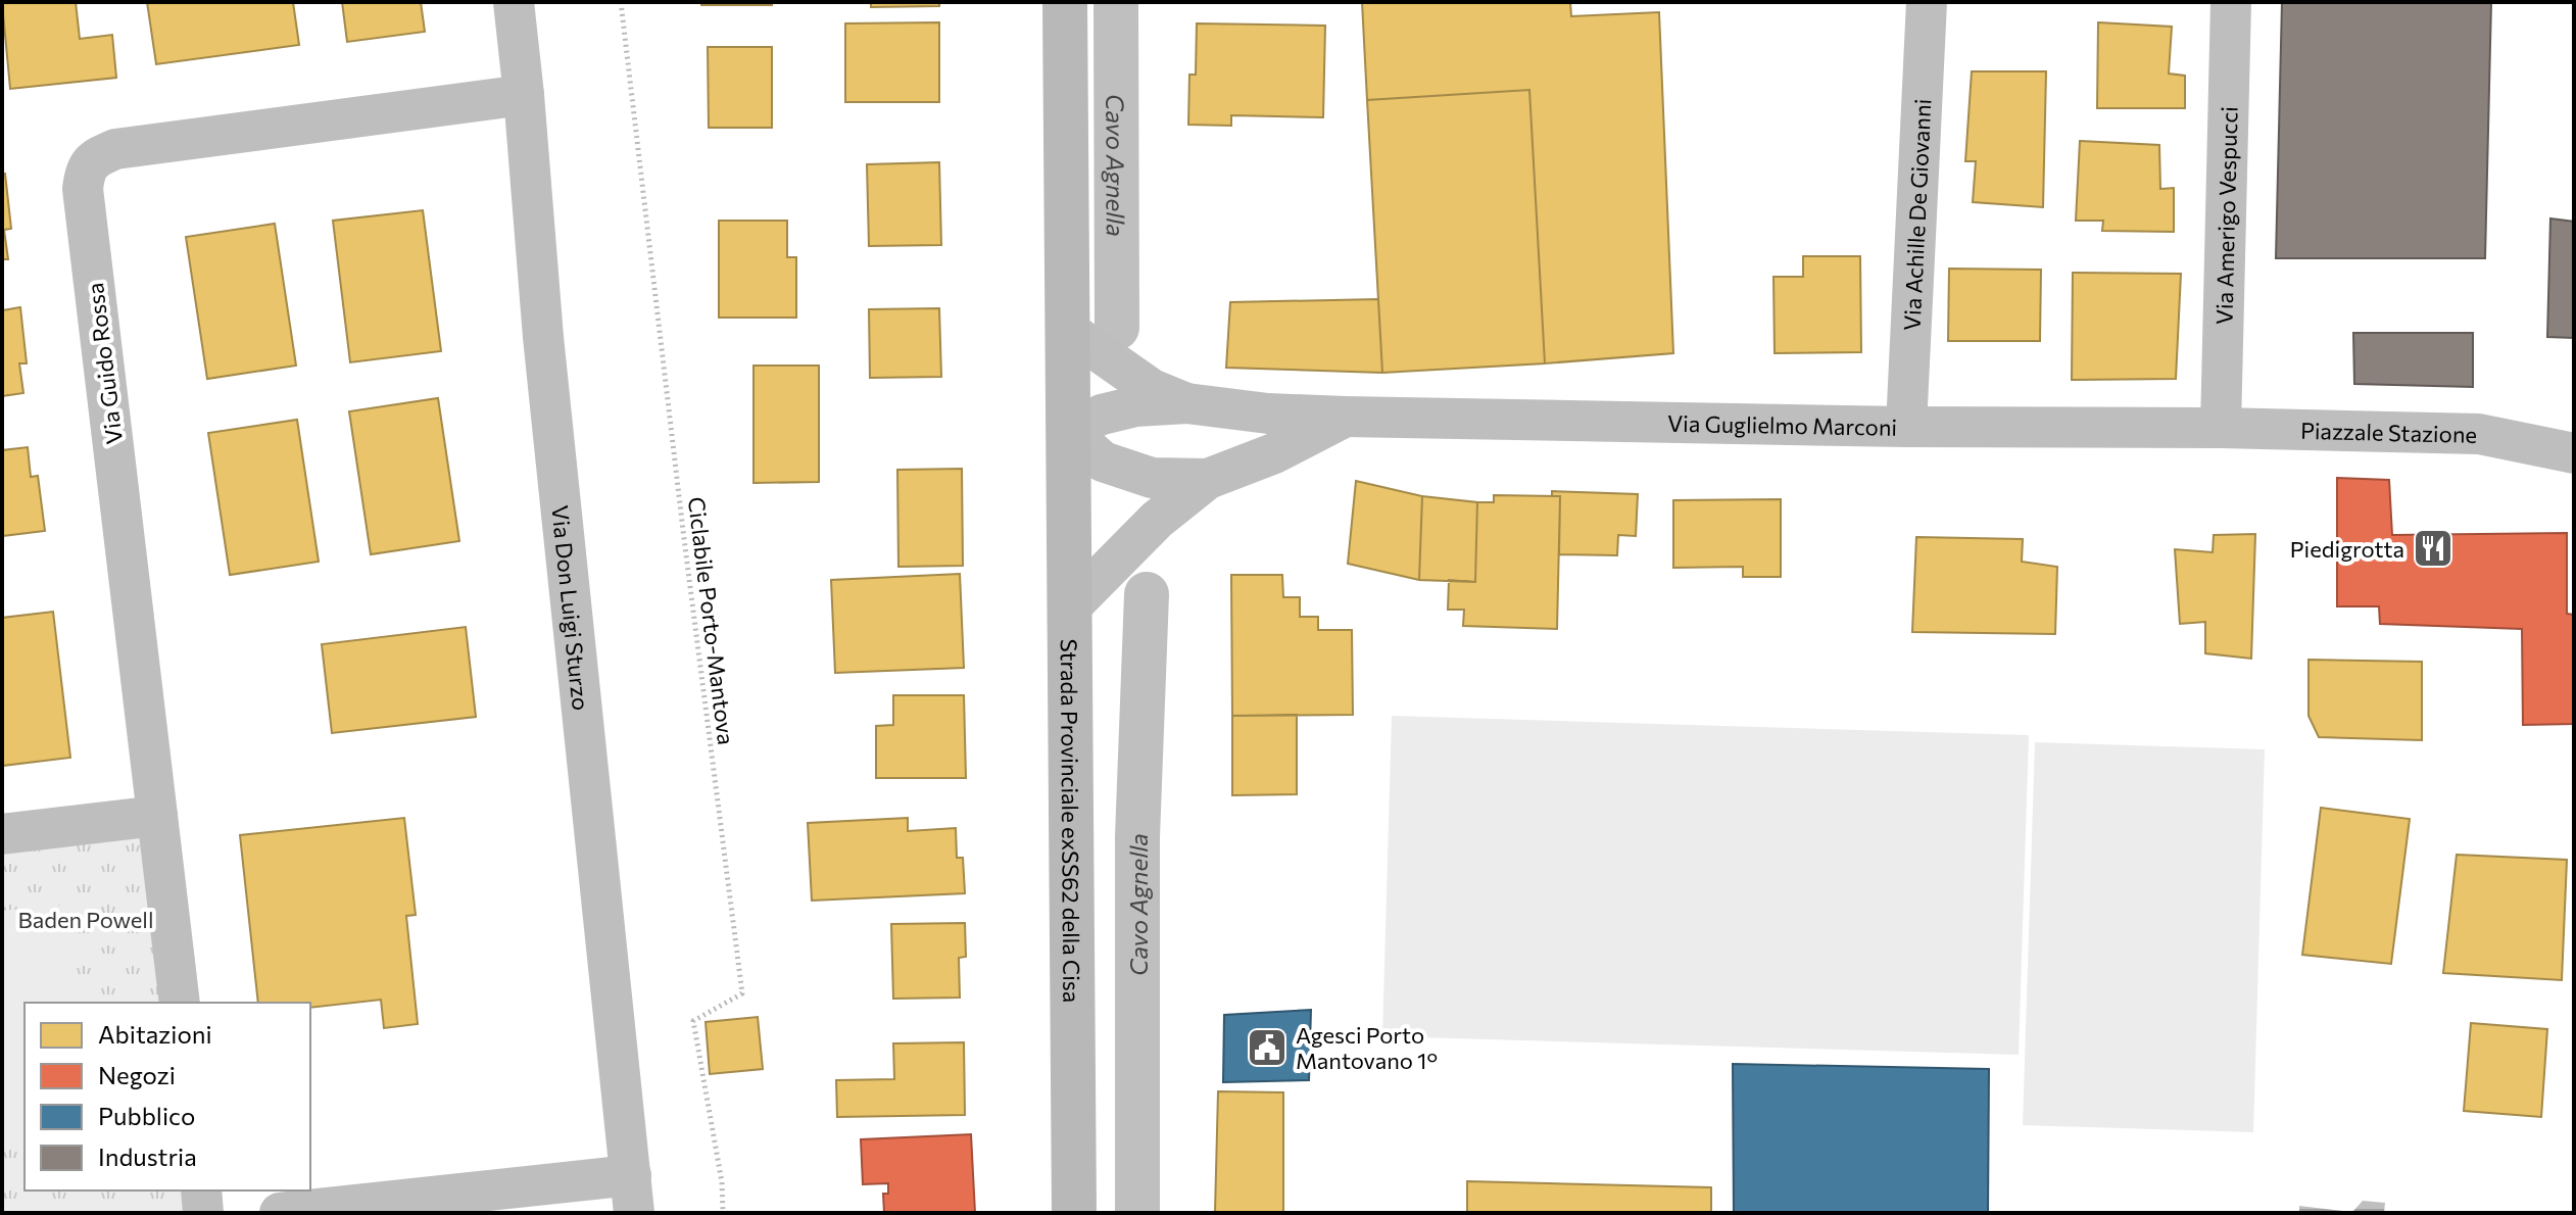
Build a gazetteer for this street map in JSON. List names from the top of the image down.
{
  "streets": {
    "street": [
      "Via Achille De Giovanni",
      "Via Amerigo Vespucci",
      "Via Guido Rossa",
      "Via Guglielmo Marconi",
      "Piazzale Stazione",
      "Via Don Luigi Sturzo",
      "Strada Provinciale exSS62 della Cisa"
    ],
    "path": ["Ciclabile Porto-Mantova"]
  },
  "crossings": [
    ["Via Achille De Giovanni", "Via Guglielmo Marconi"],
    ["Via Amerigo Vespucci", "Via Guglielmo Marconi"],
    ["Via Amerigo Vespucci", "Piazzale Stazione"],
    ["Via Guido Rossa", "Via Don Luigi Sturzo"],
    ["Via Guglielmo Marconi", "Piazzale Stazione"],
    ["Via Guglielmo Marconi", "Strada Provinciale exSS62 della Cisa"]
  ],
  "water": ["Cavo Agnella"],
  "parks": ["Baden Powell"],
  "places": {
    "restaurant": ["Piedigrotta"],
    "public building": ["Agesci Porto Mantovano 1°"]
  },
  "legend": [
    "Abitazioni",
    "Negozi",
    "Pubblico",
    "Industria"
  ]
}
